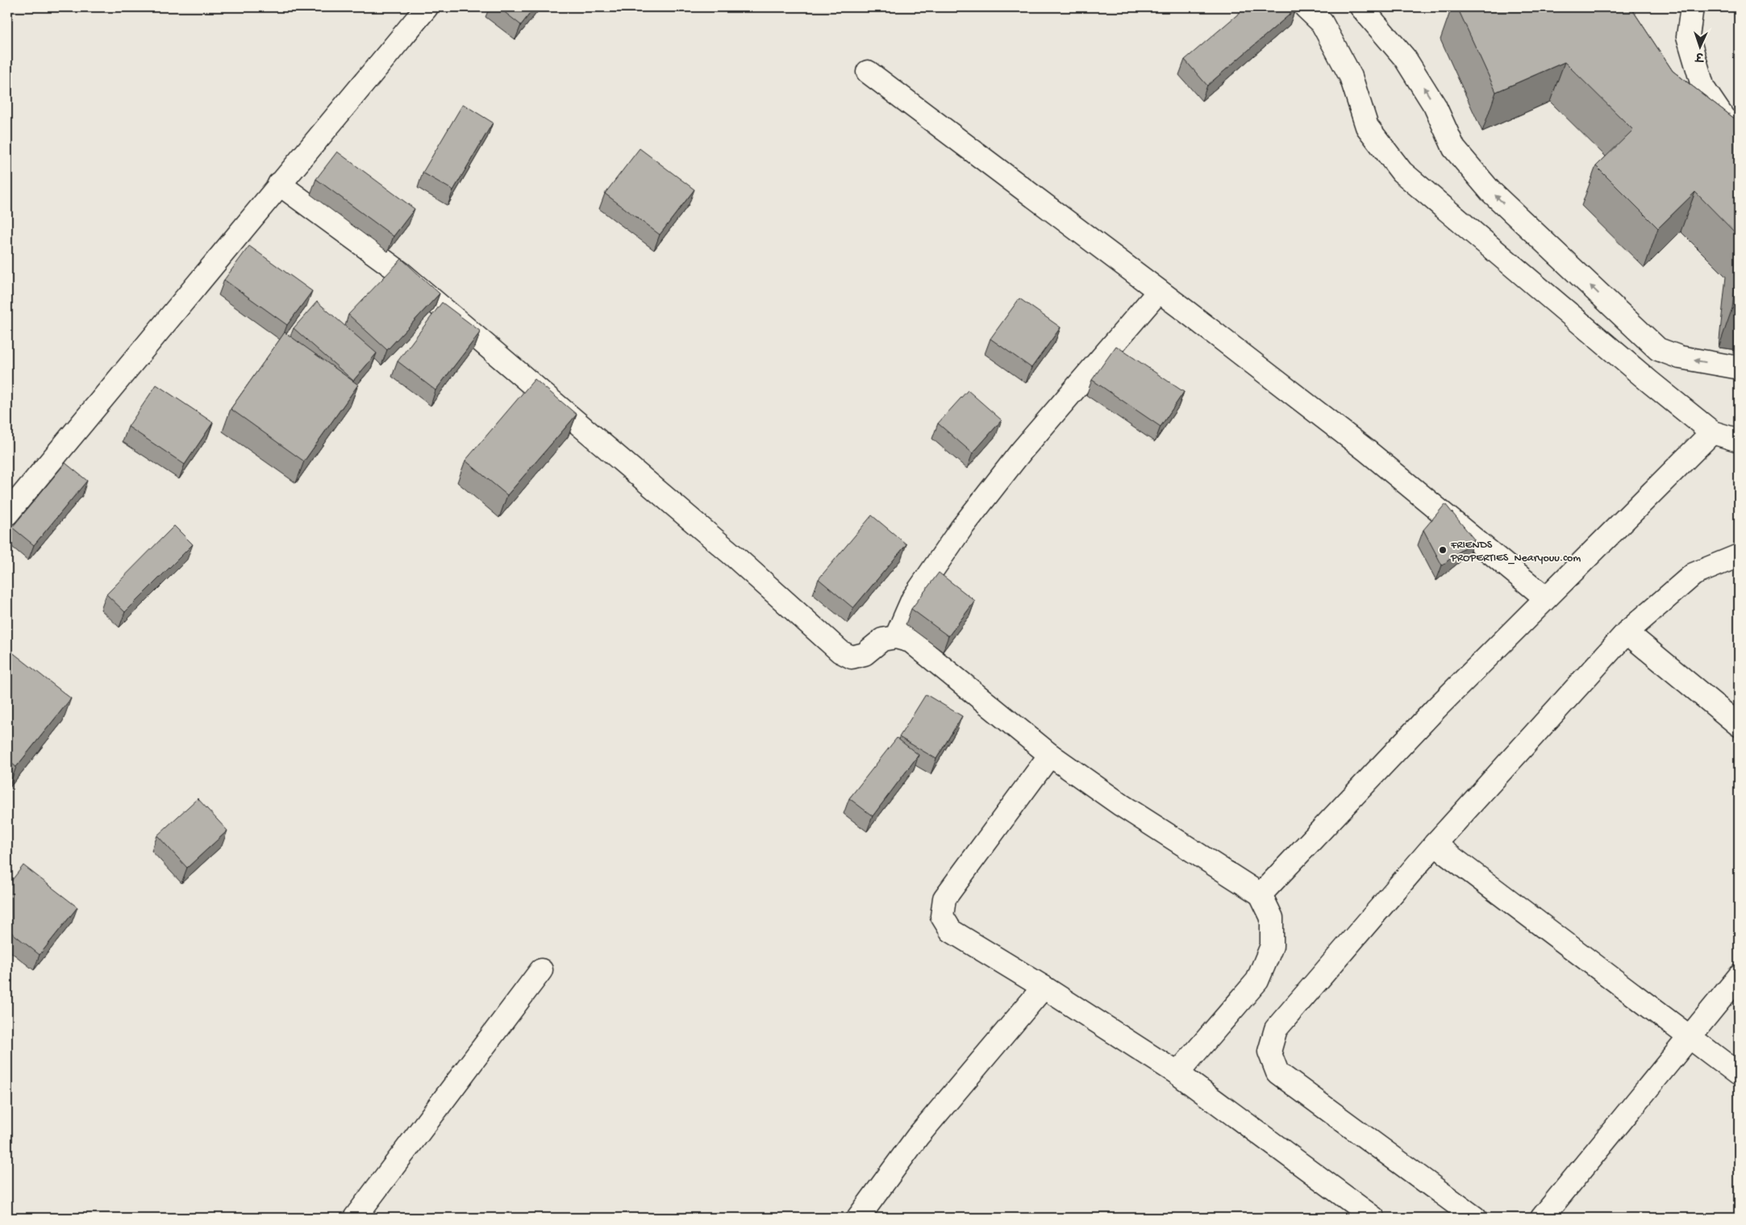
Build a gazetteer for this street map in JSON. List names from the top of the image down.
{
  "places": ["FRIENDS PROPERTIES_Nearyouu.com"],
  "north": "bottom"
}
